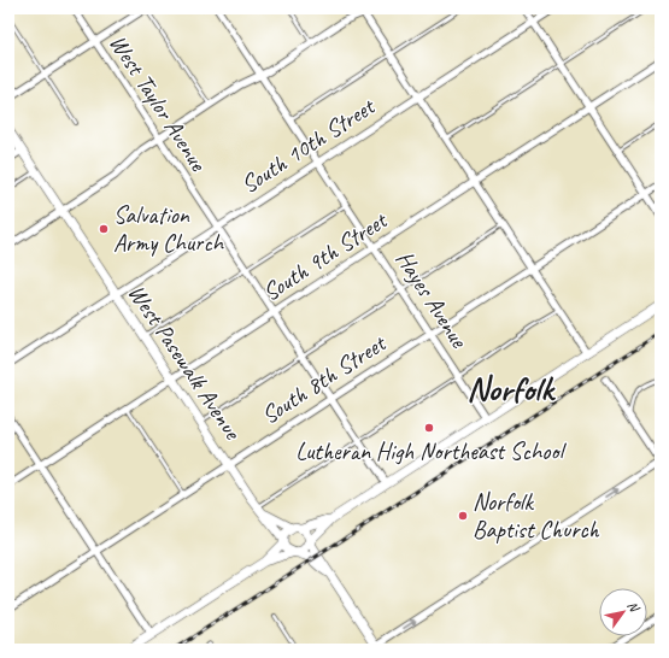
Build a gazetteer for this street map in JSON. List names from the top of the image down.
{
  "streets": {
    "street": [
      "West Taylor Avenue",
      "South 10th Street",
      "South 9th Street",
      "Hayes Avenue",
      "West Pasewalk Avenue",
      "South 8th Street"
    ]
  },
  "crossings": [
    ["West Taylor Avenue", "South 10th Street"],
    ["West Taylor Avenue", "South 9th Street"],
    ["West Taylor Avenue", "South 8th Street"],
    ["South 10th Street", "Hayes Avenue"],
    ["South 10th Street", "West Pasewalk Avenue"],
    ["South 9th Street", "Hayes Avenue"],
    ["South 9th Street", "West Pasewalk Avenue"],
    ["Hayes Avenue", "South 8th Street"],
    ["West Pasewalk Avenue", "South 8th Street"]
  ],
  "districts": ["Norfolk"],
  "places": ["Salvation Army Church", "Lutheran High Northeast School", "Norfolk Baptist Church"],
  "north": "top right"
}
